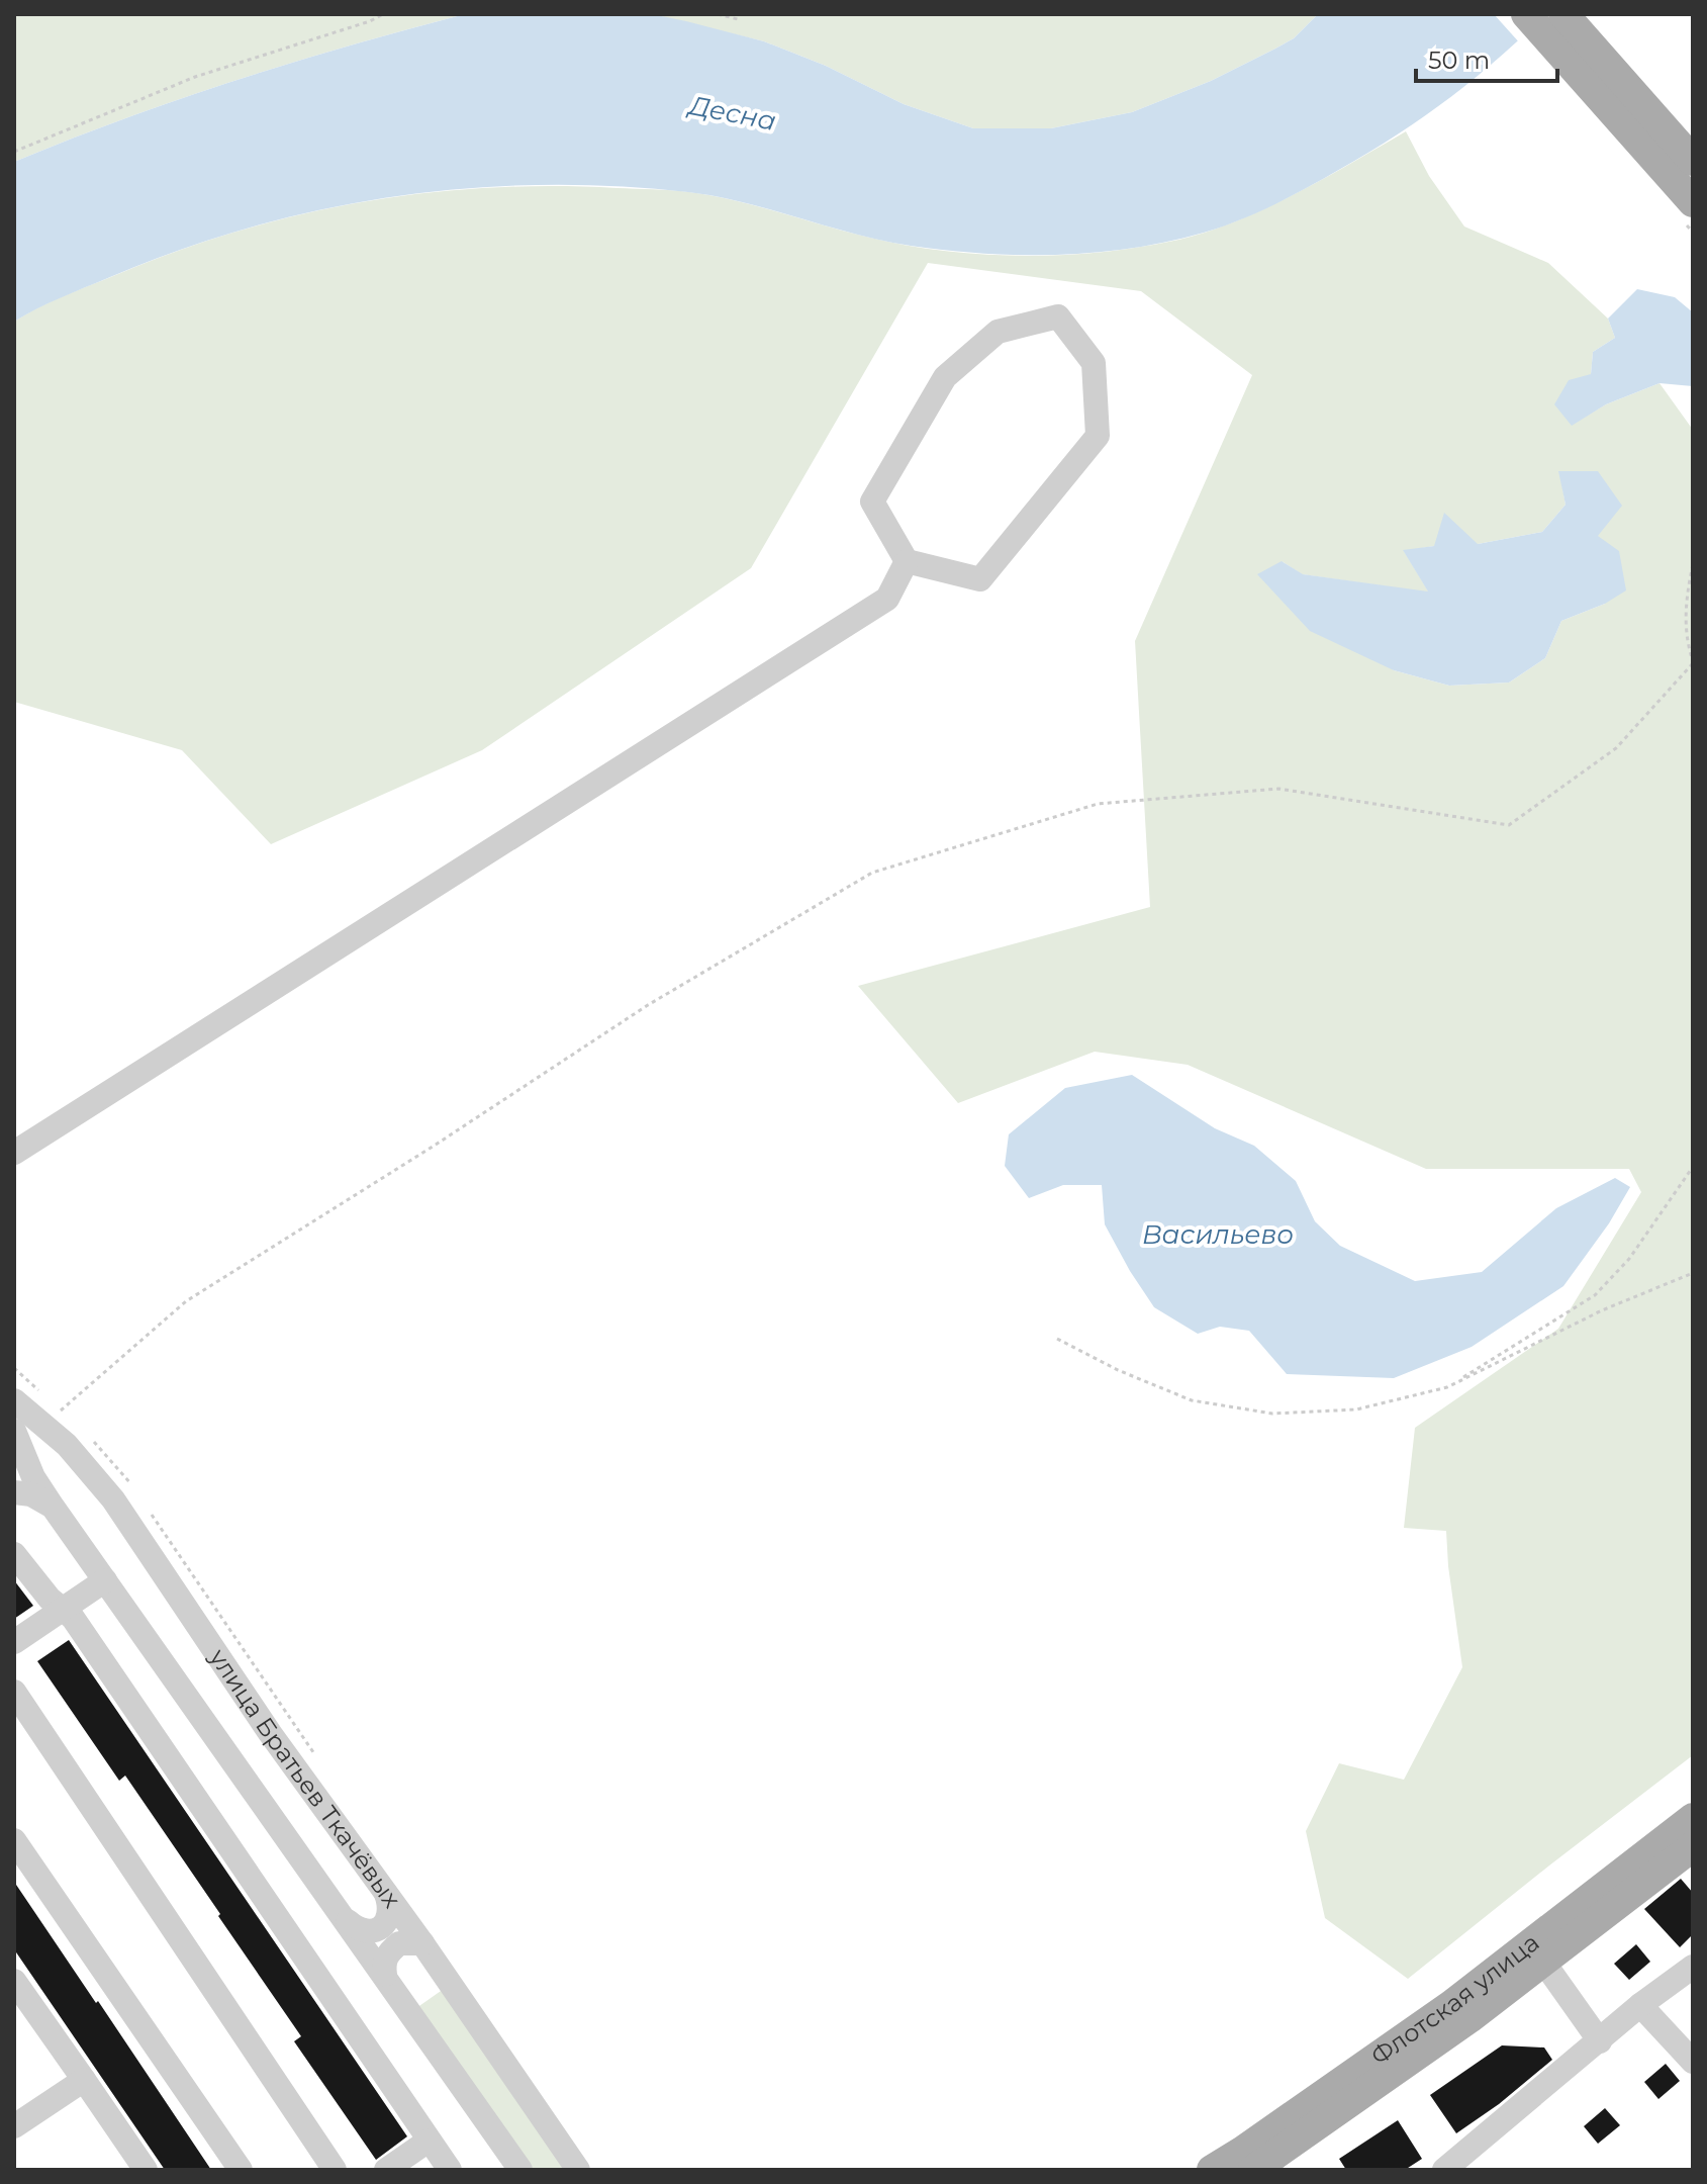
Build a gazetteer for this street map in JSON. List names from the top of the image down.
{
  "streets": {
    "main road": ["Флотская улица"],
    "street": ["улица Братьев Ткачёвых"]
  },
  "water": ["Десна", "Васильево"],
  "scale_bar": "50 m"
}
